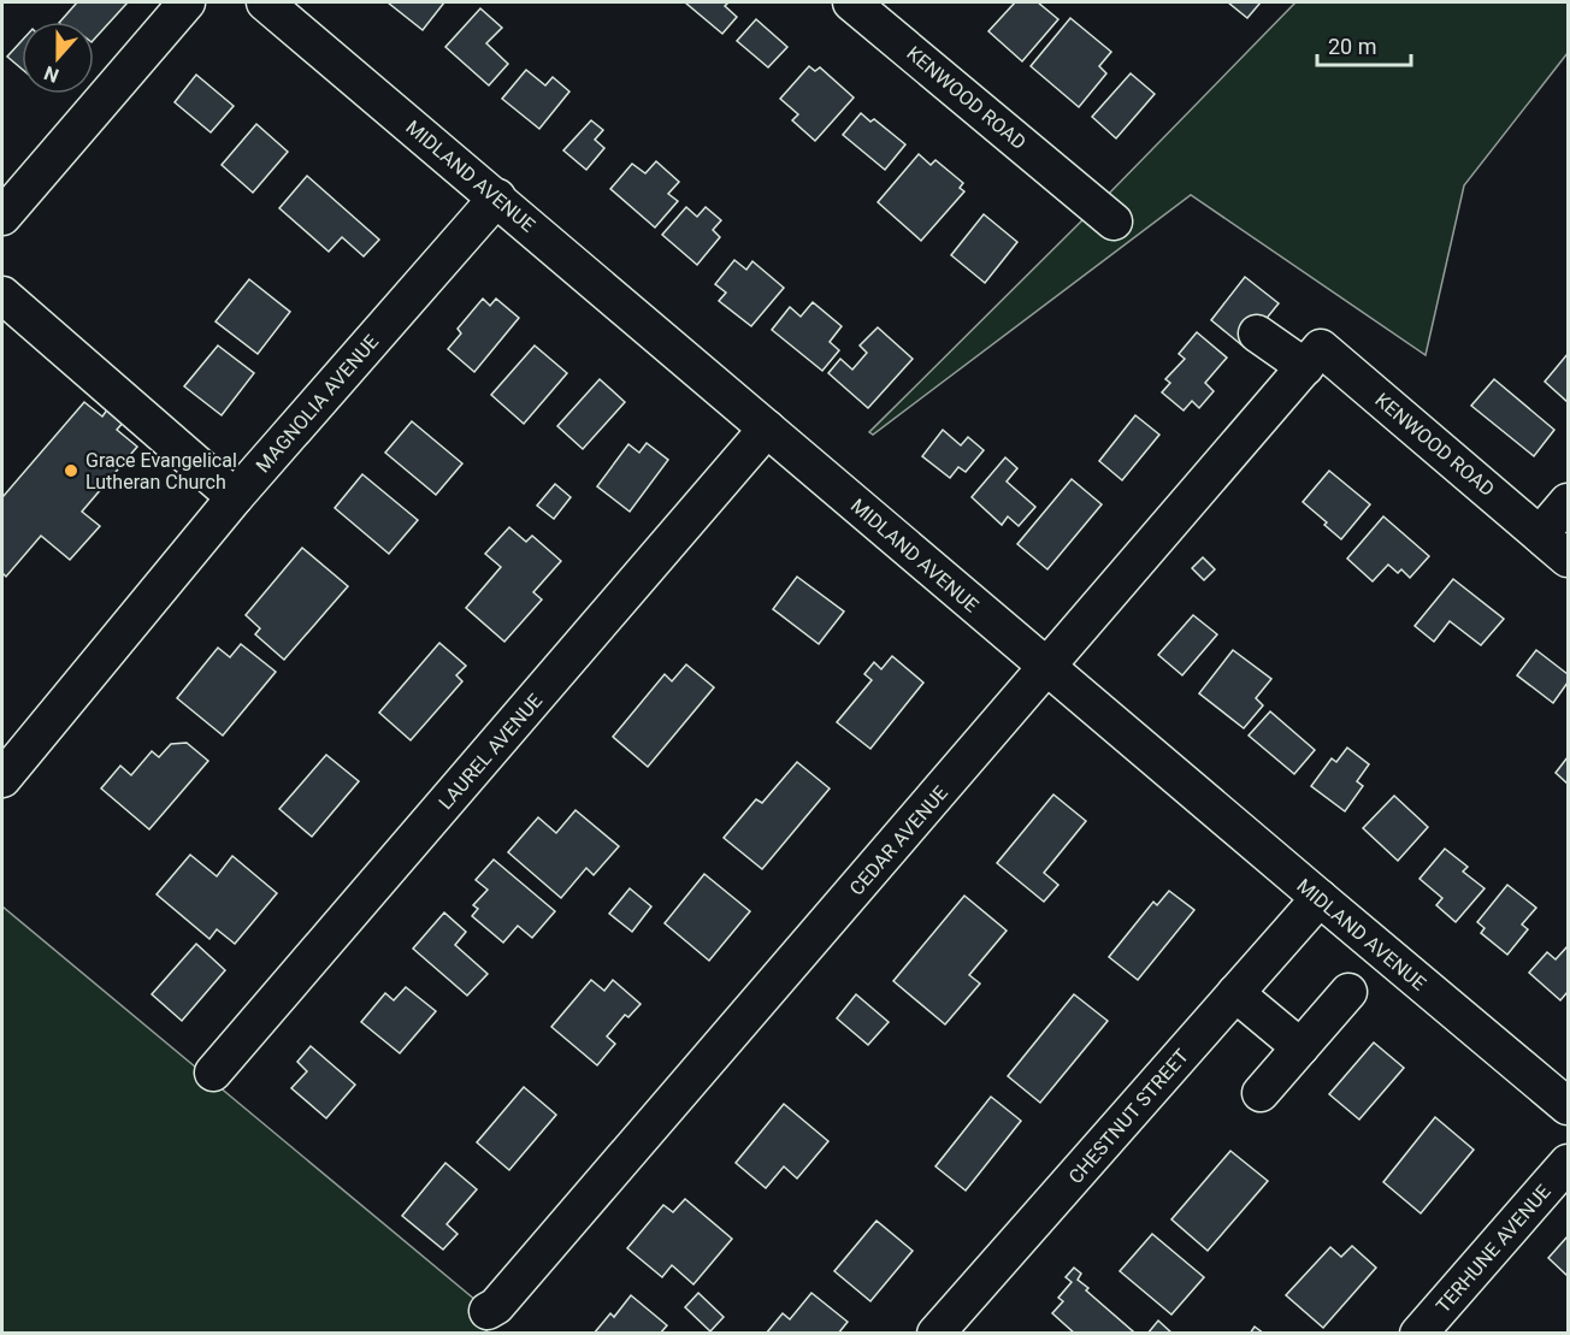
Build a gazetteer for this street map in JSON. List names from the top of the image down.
{
  "streets": {
    "street": [
      "KENWOOD ROAD",
      "MIDLAND AVENUE",
      "MAGNOLIA AVENUE",
      "LAUREL AVENUE",
      "CEDAR AVENUE",
      "CHESTNUT STREET",
      "TERHUNE AVENUE"
    ]
  },
  "crossings": [
    ["KENWOOD ROAD", "CEDAR AVENUE"],
    ["MIDLAND AVENUE", "MAGNOLIA AVENUE"],
    ["MIDLAND AVENUE", "LAUREL AVENUE"],
    ["MIDLAND AVENUE", "CEDAR AVENUE"],
    ["MIDLAND AVENUE", "CHESTNUT STREET"]
  ],
  "places": ["Grace Evangelical Lutheran Church"],
  "scale_bar": "20 m",
  "north": "bottom"
}
